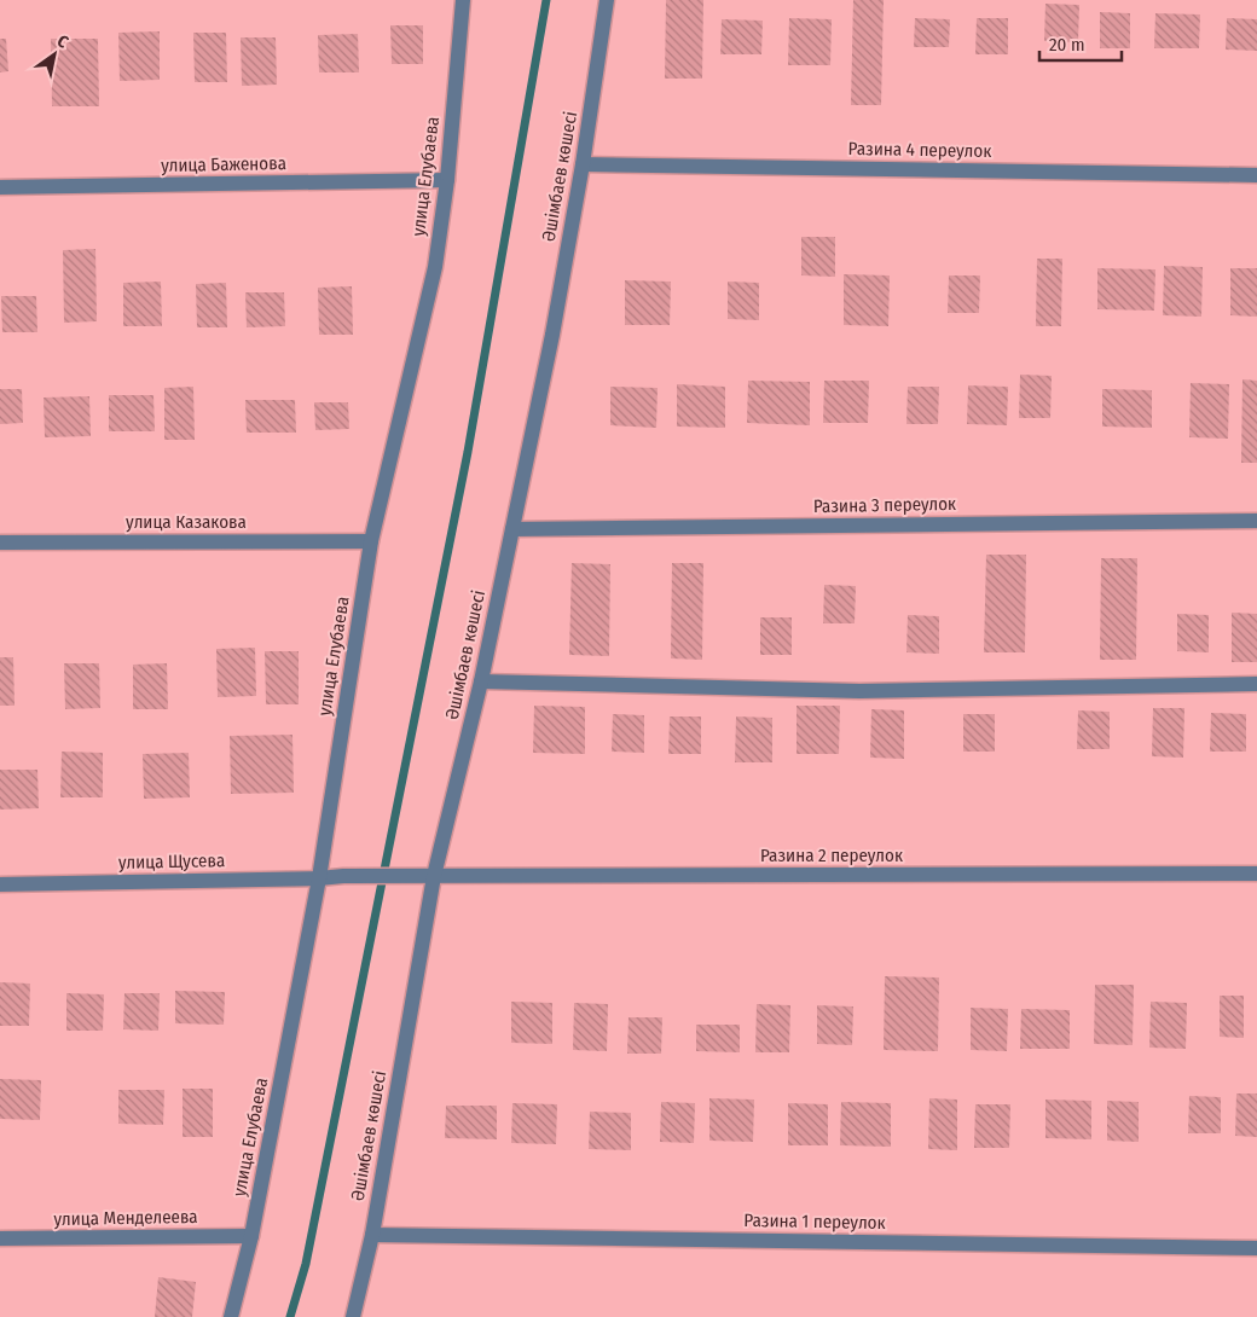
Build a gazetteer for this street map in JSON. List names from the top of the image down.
{
  "streets": {
    "street": [
      "Разина 4 переулок",
      "улица Баженова",
      "улица Елубаева",
      "Әшімбаев көшесі",
      "Разина 3 переулок",
      "улица Казакова",
      "Разина 2 переулок",
      "улица Щусева",
      "улица Менделеева",
      "Разина 1 переулок"
    ]
  },
  "crossings": [
    ["Разина 4 переулок", "Әшімбаев көшесі"],
    ["улица Баженова", "улица Елубаева"],
    ["улица Елубаева", "улица Казакова"],
    ["улица Елубаева", "улица Щусева"],
    ["улица Елубаева", "улица Менделеева"],
    ["Әшімбаев көшесі", "Разина 3 переулок"],
    ["Әшімбаев көшесі", "Разина 2 переулок"],
    ["Әшімбаев көшесі", "Разина 1 переулок"],
    ["Разина 2 переулок", "улица Щусева"]
  ],
  "scale_bar": "20 m",
  "north": "top right"
}
